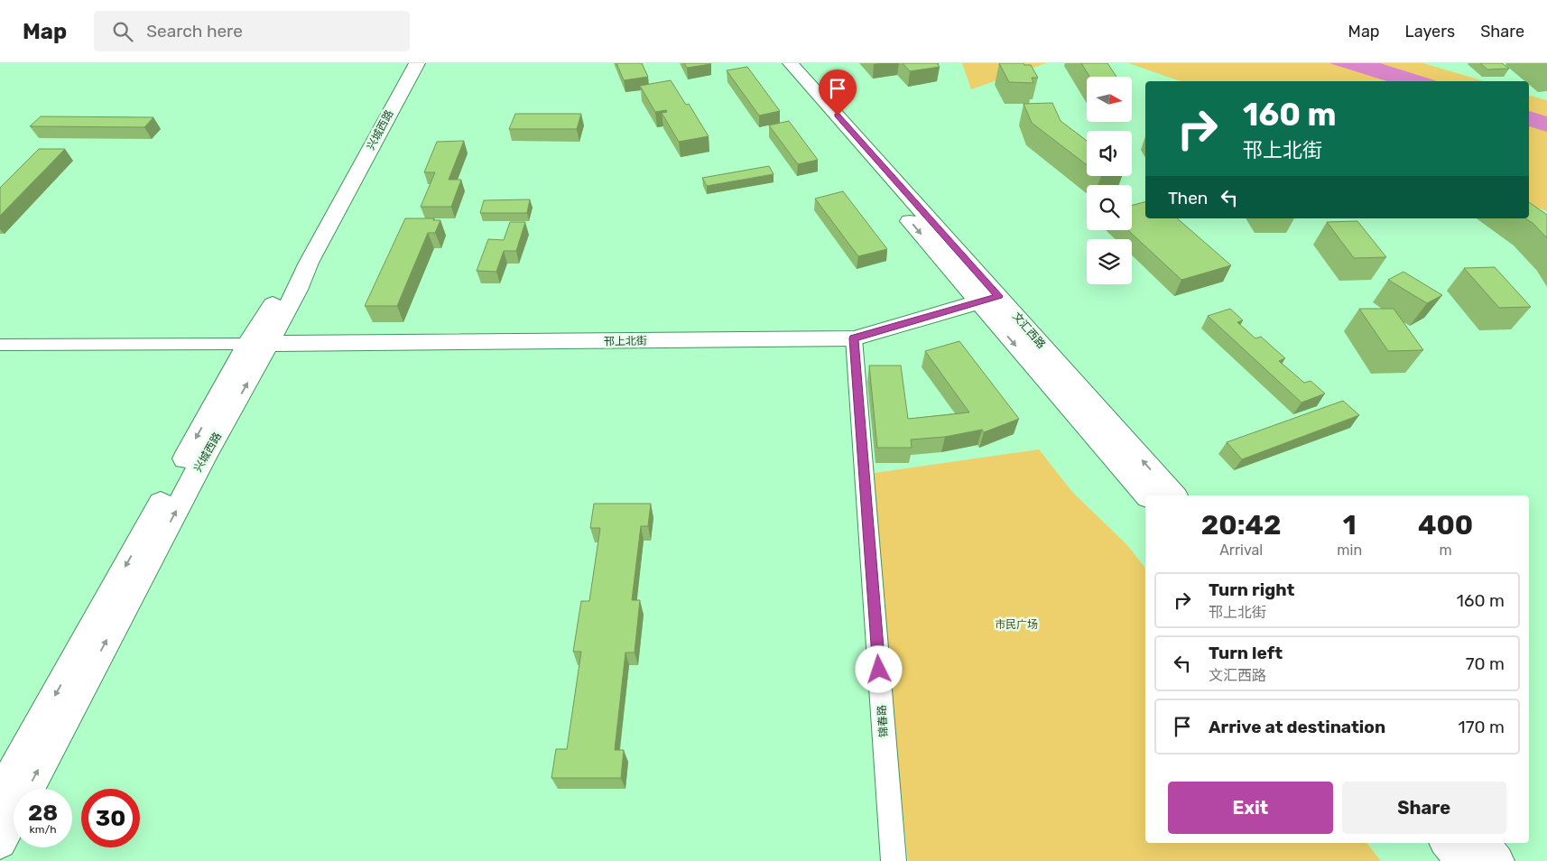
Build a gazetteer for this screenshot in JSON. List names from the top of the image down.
{
  "streets": {
    "street": [
      "兴城西路",
      "文汇西路",
      "邗上北街",
      "锦春路"
    ]
  },
  "crossings": [
    ["兴城西路", "邗上北街"],
    ["文汇西路", "邗上北街"],
    ["邗上北街", "锦春路"]
  ],
  "parks": ["市民广场"],
  "north": "right",
  "page": {
    "header": "Map",
    "search": "Search here",
    "nav": ["Map", "Layers", "Share"],
    "turn": ["160 m", "邗上北街"],
    "then": "Then",
    "eta": [
      "20:42",
      "Arrival",
      "1",
      "min",
      "400",
      "m"
    ],
    "list": [
      {
        "name": "Turn right",
        "note": "邗上北街",
        "value": "160 m"
      },
      {
        "name": "Turn left",
        "note": "文汇西路",
        "value": "70 m"
      },
      {
        "name": "Arrive at destination",
        "value": "170 m"
      }
    ],
    "buttons": ["Exit", "Share"],
    "speed": "28 km/h",
    "limit": "30"
  }
}
